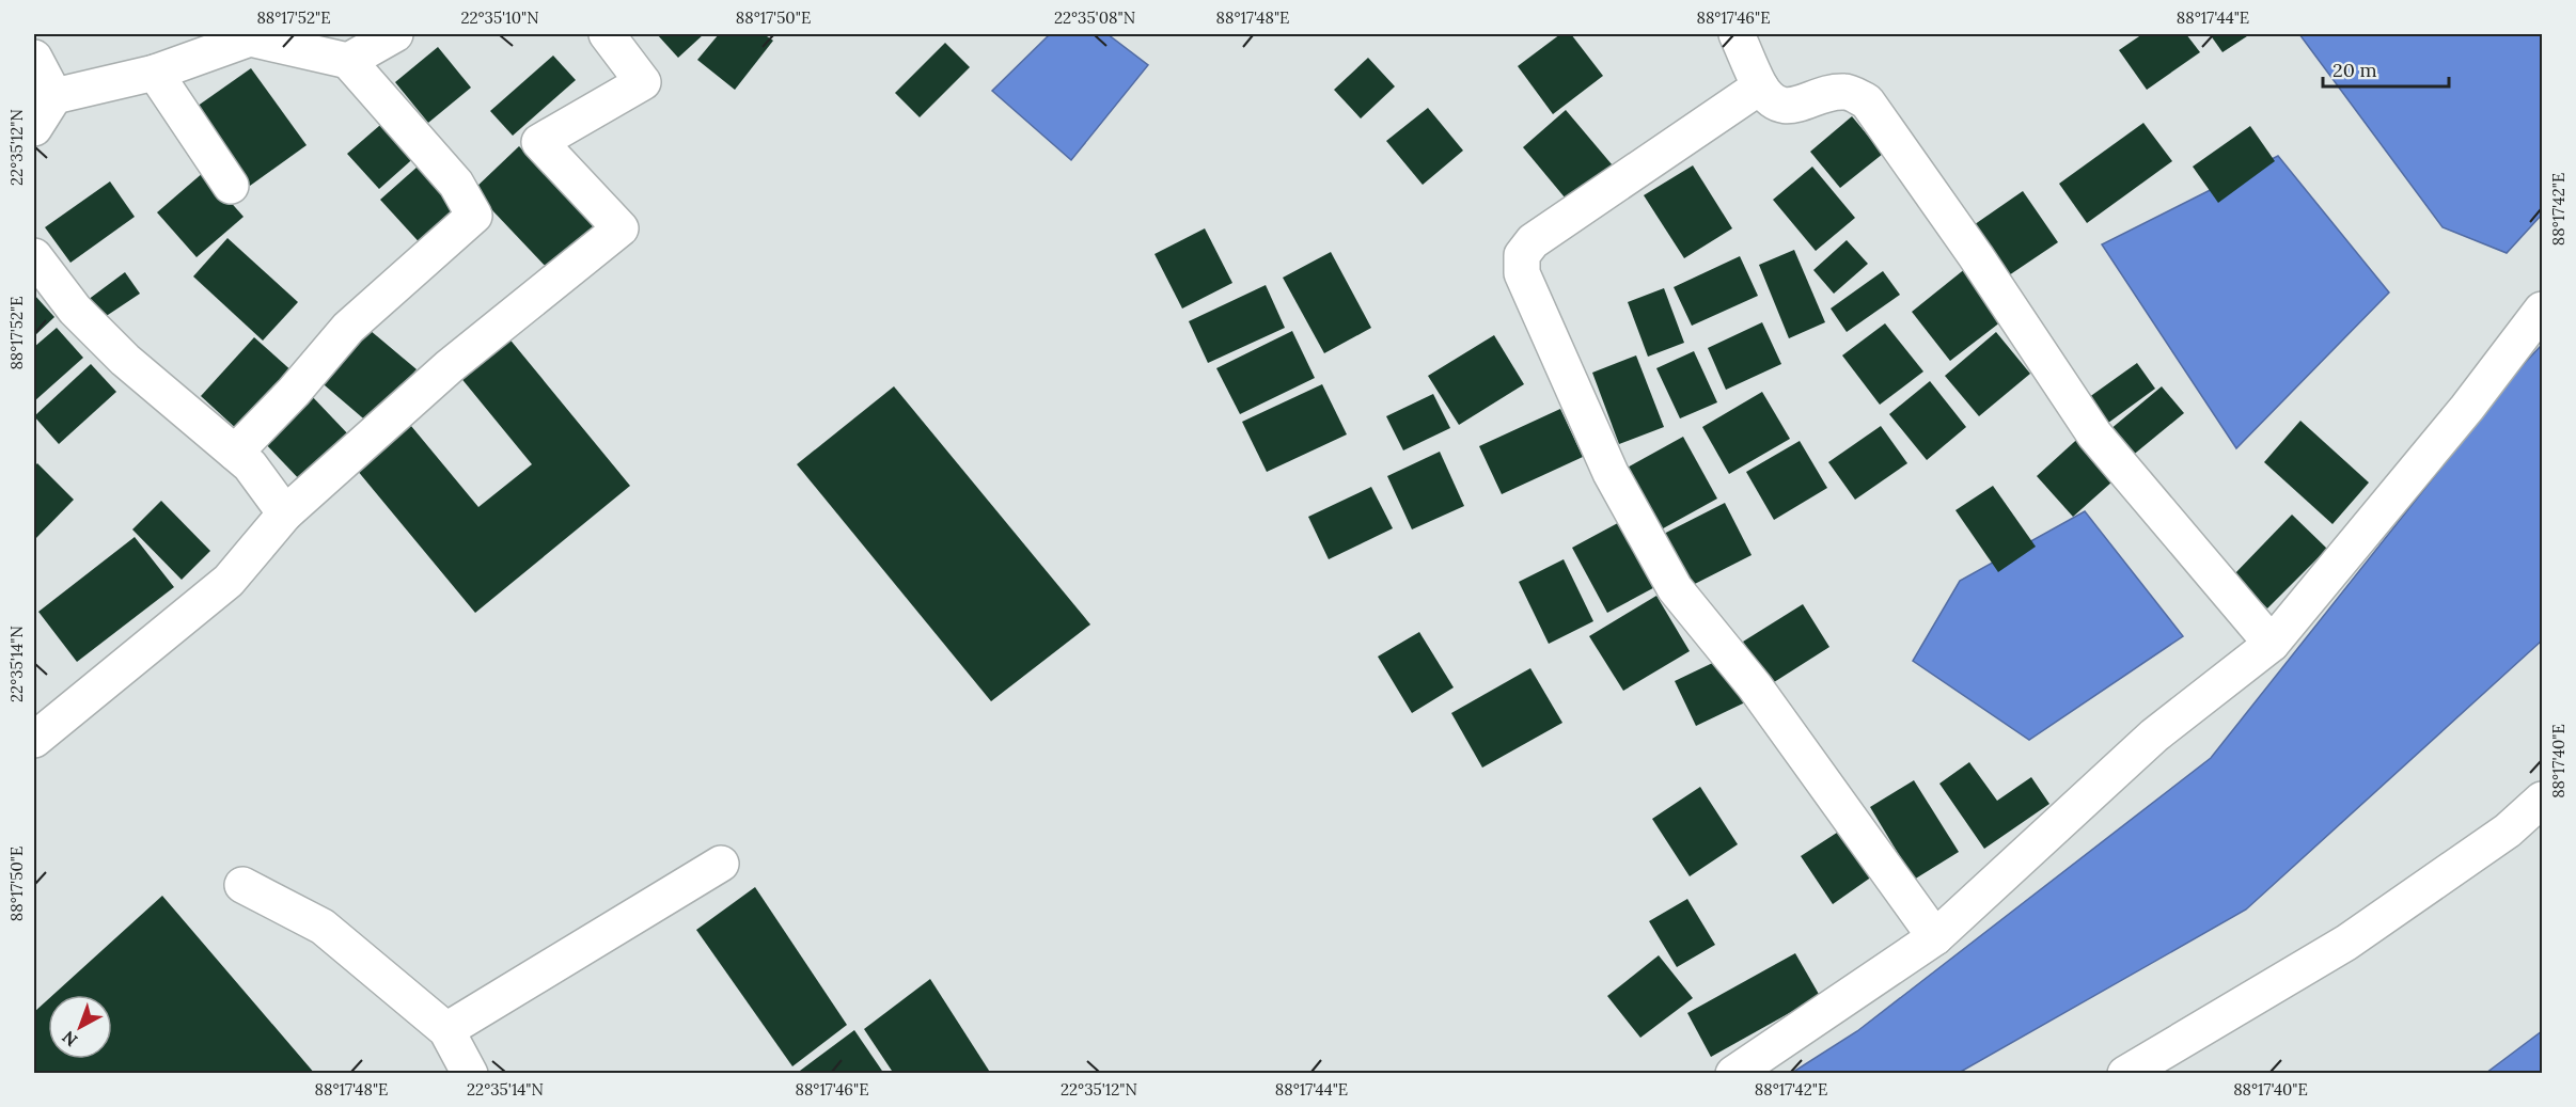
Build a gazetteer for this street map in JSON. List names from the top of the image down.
{
  "scale_bar": "20 m",
  "north": "bottom left",
  "coordinates": [
    "88°17'52\"E",
    "22°35'10\"N",
    "88°17'50\"E",
    "22°35'08\"N",
    "88°17'48\"E",
    "88°17'46\"E",
    "88°17'44\"E",
    "22°35'12\"N",
    "88°17'42\"E",
    "22°35'14\"N",
    "88°17'40\"E"
  ]
}
